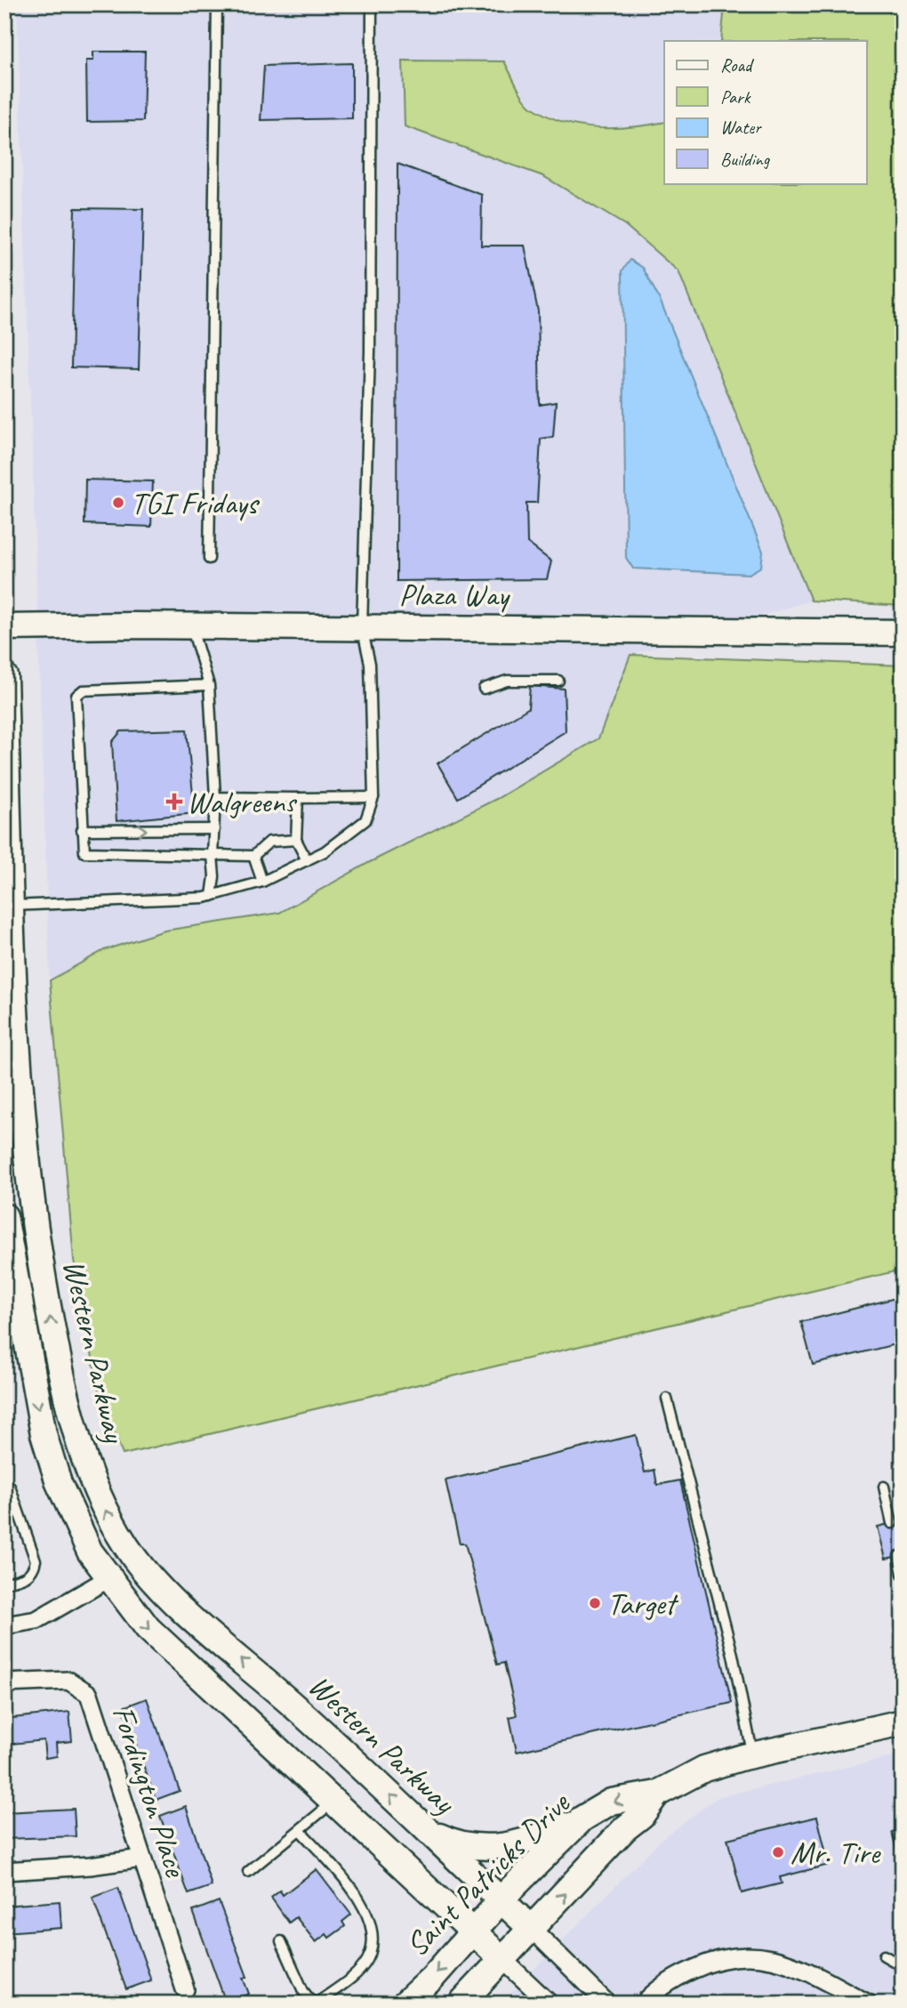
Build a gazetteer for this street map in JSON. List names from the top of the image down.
{
  "streets": {
    "main road": ["Plaza Way", "Western Parkway", "Saint Patricks Drive"],
    "street": ["Fordington Place"]
  },
  "crossings": [
    ["Western Parkway", "Saint Patricks Drive"]
  ],
  "places": {
    "other": ["TGI Fridays", "Target", "Mr. Tire"],
    "health": ["Walgreens"]
  },
  "legend": [
    "Road",
    "Park",
    "Water",
    "Building"
  ]
}
